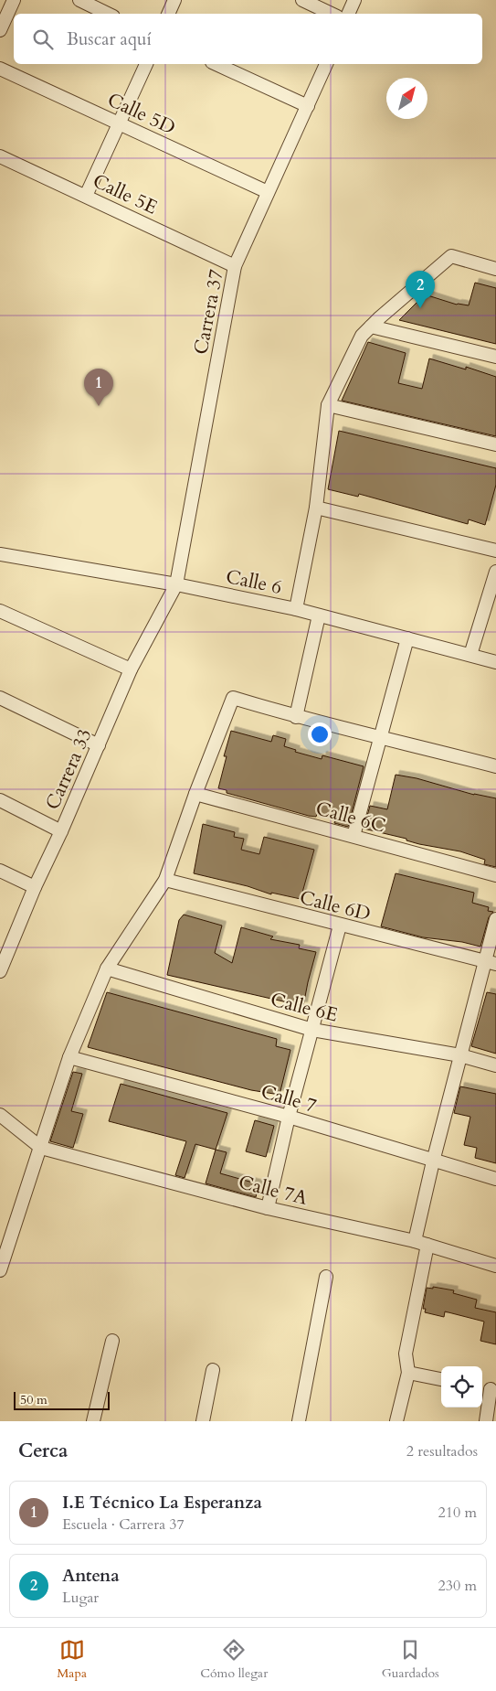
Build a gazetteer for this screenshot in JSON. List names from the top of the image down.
{
  "streets": {
    "street": [
      "Calle 5D",
      "Calle 5E",
      "Carrera 37",
      "Calle 6",
      "Carrera 33",
      "Calle 6C",
      "Calle 6D",
      "Calle 6E",
      "Calle 7",
      "Calle 7A"
    ]
  },
  "crossings": [
    ["Calle 5D", "Carrera 37"],
    ["Calle 5E", "Carrera 37"],
    ["Carrera 37", "Calle 6"],
    ["Carrera 37", "Carrera 33"],
    ["Calle 6", "Carrera 33"]
  ],
  "scale_bar": "50 m",
  "north": "top right",
  "page": {
    "search": "Buscar aquí",
    "pins": ["2", "1"],
    "scale": "50 m",
    "heading": ["Cerca", "2 resultados"],
    "list": [
      {
        "mark": "1",
        "name": "I.E Técnico La Esperanza",
        "note": "Escuela · Carrera 37",
        "value": "210 m"
      },
      {
        "mark": "2",
        "name": "Antena",
        "note": "Lugar",
        "value": "230 m"
      }
    ],
    "nav": ["Mapa", "Cómo llegar", "Guardados"]
  }
}
